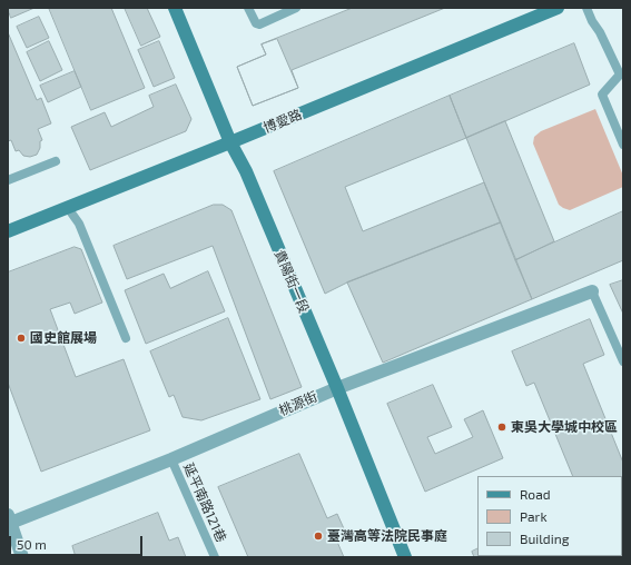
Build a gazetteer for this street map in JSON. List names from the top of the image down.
{
  "streets": {
    "street": ["博愛路", "貴陽街一段", "桃源街"],
    "lane": ["延平南路121巷"]
  },
  "crossings": [
    ["博愛路", "貴陽街一段"],
    ["貴陽街一段", "桃源街"],
    ["桃源街", "延平南路121巷"]
  ],
  "places": ["國史館展場", "東吳大學城中校區", "臺灣高等法院民事庭"],
  "legend": ["Road", "Park", "Building"],
  "scale_bar": "50 m"
}
